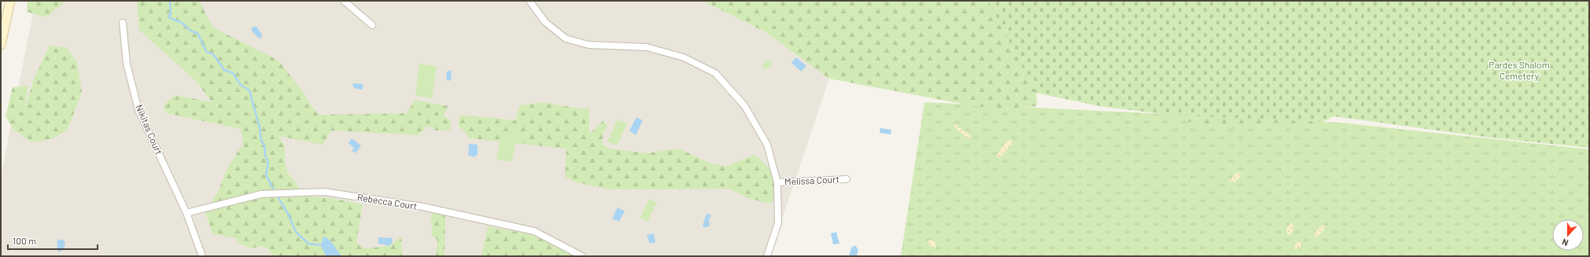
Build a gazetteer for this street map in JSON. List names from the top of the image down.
{
  "streets": {
    "street": ["Nikitas Court", "Melissa Court", "Rebecca Court"]
  },
  "crossings": [
    ["Nikitas Court", "Rebecca Court"]
  ],
  "parks": ["Pardes Shalom Cemetery"],
  "scale_bar": "100 m",
  "north": "bottom"
}
